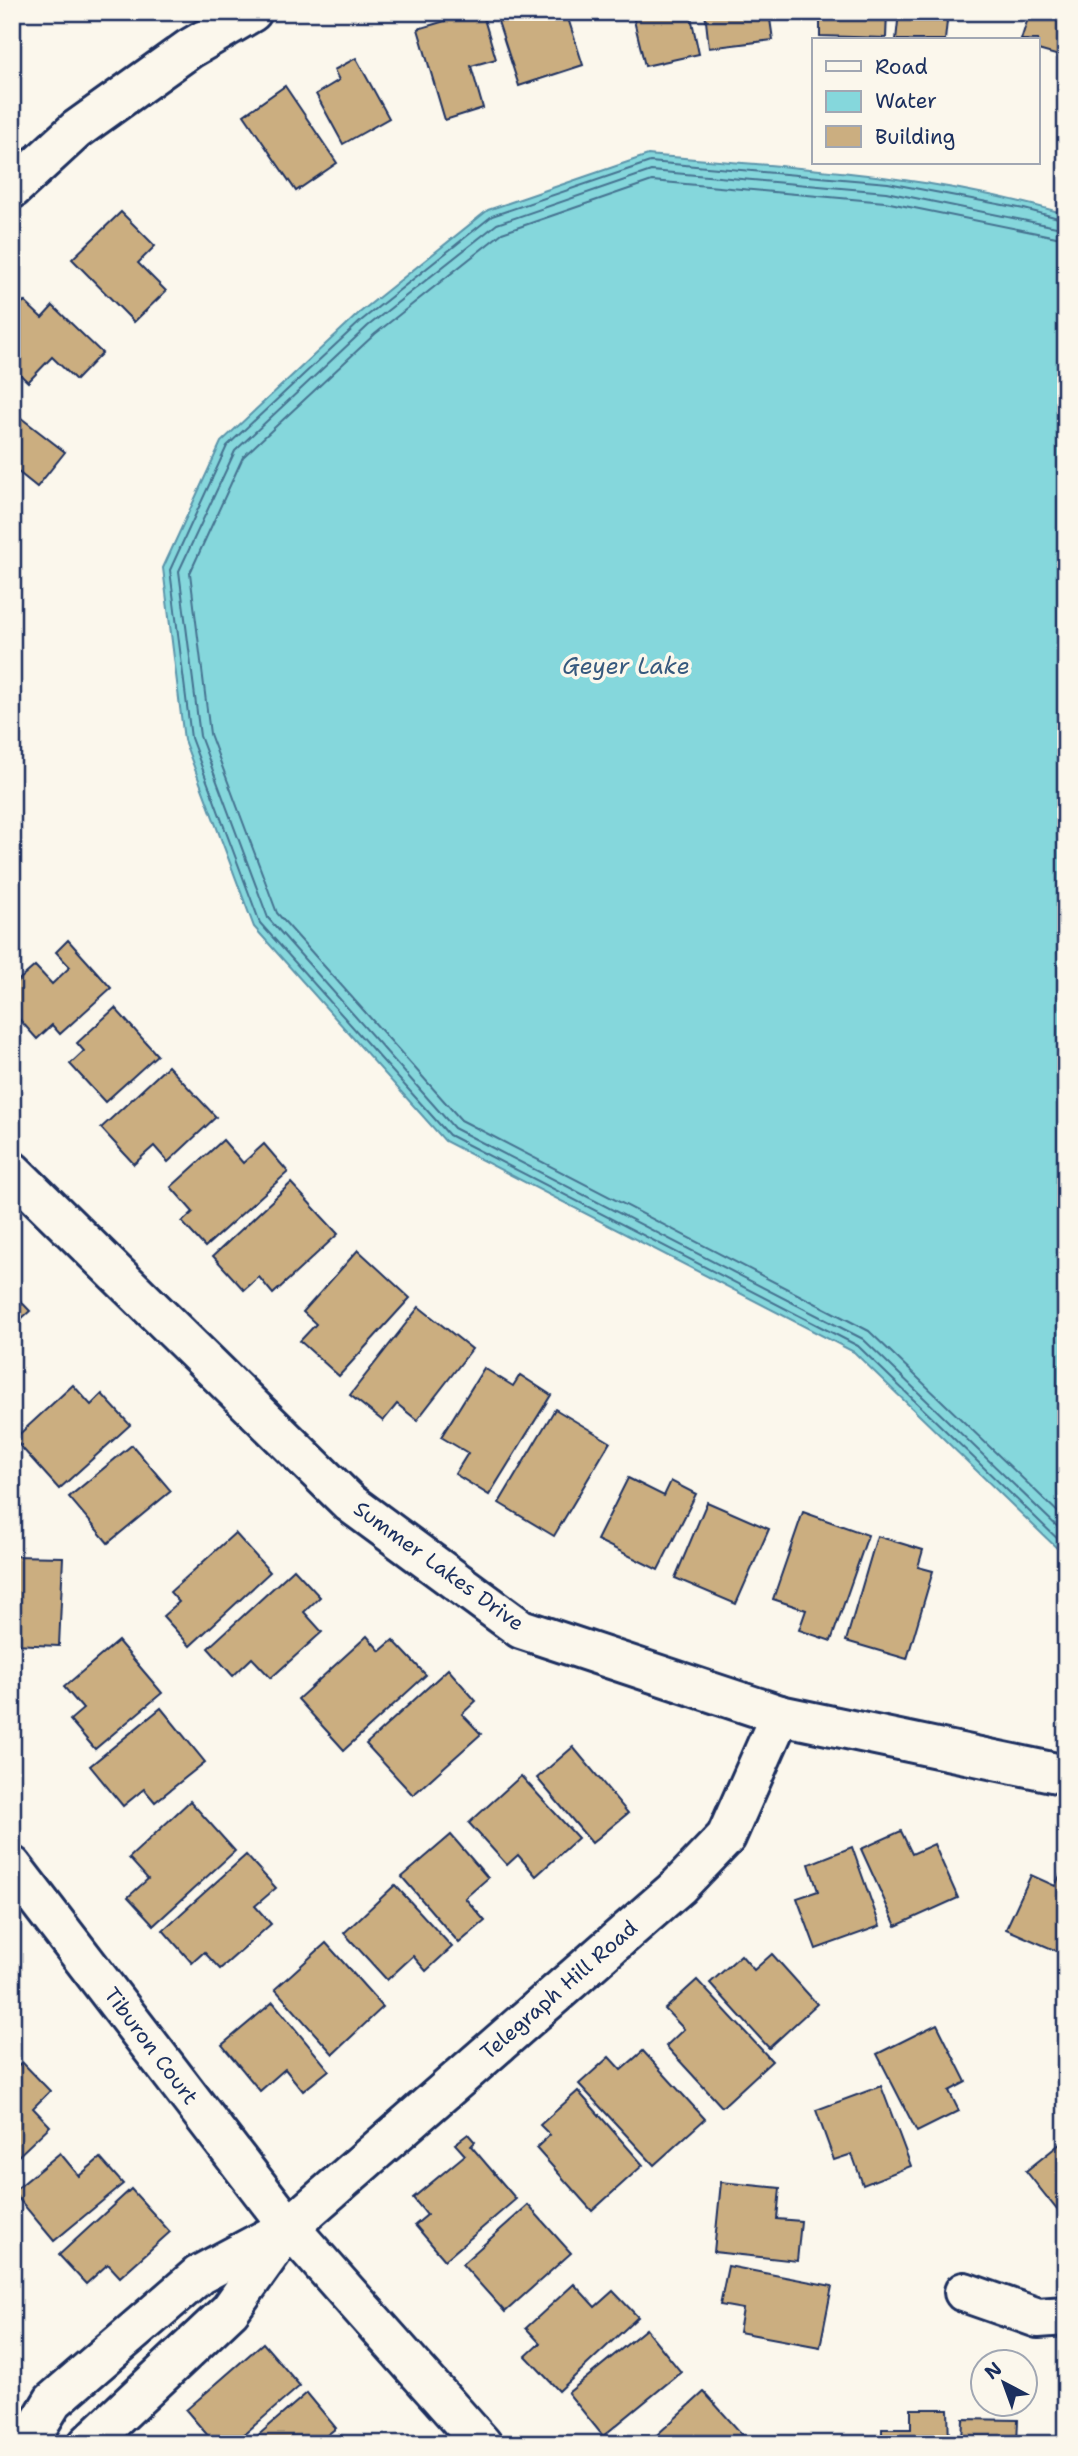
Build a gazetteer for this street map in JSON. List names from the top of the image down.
{
  "streets": {
    "street": ["Summer Lakes Drive", "Telegraph Hill Road", "Tiburon Court"]
  },
  "crossings": [
    ["Summer Lakes Drive", "Telegraph Hill Road"],
    ["Telegraph Hill Road", "Tiburon Court"]
  ],
  "water": ["Geyer Lake"],
  "legend": ["Road", "Water", "Building"],
  "north": "top left"
}
